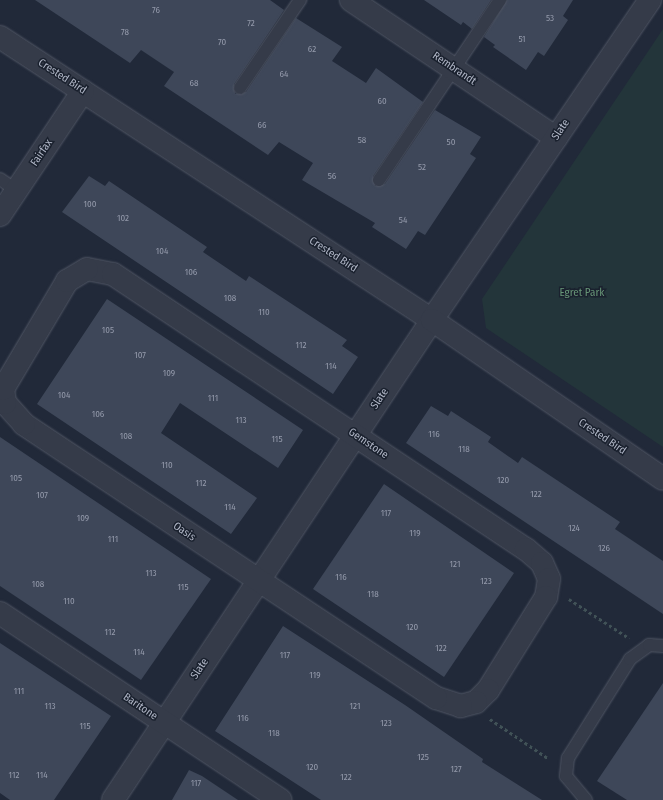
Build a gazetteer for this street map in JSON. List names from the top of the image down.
{
  "streets": {
    "street": [
      "Rembrandt",
      "Crested Bird",
      "Slate",
      "Fairfax",
      "Gemstone",
      "Oasis",
      "Baritone"
    ]
  },
  "crossings": [
    ["Rembrandt", "Slate"],
    ["Crested Bird", "Slate"],
    ["Crested Bird", "Fairfax"],
    ["Slate", "Gemstone"],
    ["Slate", "Oasis"],
    ["Slate", "Baritone"],
    ["Gemstone", "Oasis"]
  ],
  "parks": ["Egret Park"],
  "house_numbers": [
    "76",
    "53",
    "72",
    "78",
    "51",
    "70",
    "62",
    "64",
    "68",
    "60",
    "66",
    "58",
    "50",
    "52",
    "56",
    "100",
    "102",
    "54",
    "104",
    "106",
    "108",
    "110",
    "105",
    "112",
    "107",
    "114",
    "109",
    "104",
    "111",
    "106",
    "113",
    "116",
    "108",
    "115",
    "118",
    "110",
    "105",
    "120",
    "112",
    "122",
    "107",
    "114",
    "117",
    "109",
    "124",
    "119",
    "111",
    "126",
    "121",
    "113",
    "116",
    "123",
    "108",
    "115",
    "118",
    "110",
    "120",
    "112",
    "122",
    "114",
    "117",
    "119",
    "111",
    "113",
    "121",
    "116",
    "123",
    "115",
    "118",
    "125",
    "120",
    "127",
    "112",
    "114",
    "122",
    "117"
  ]
}
